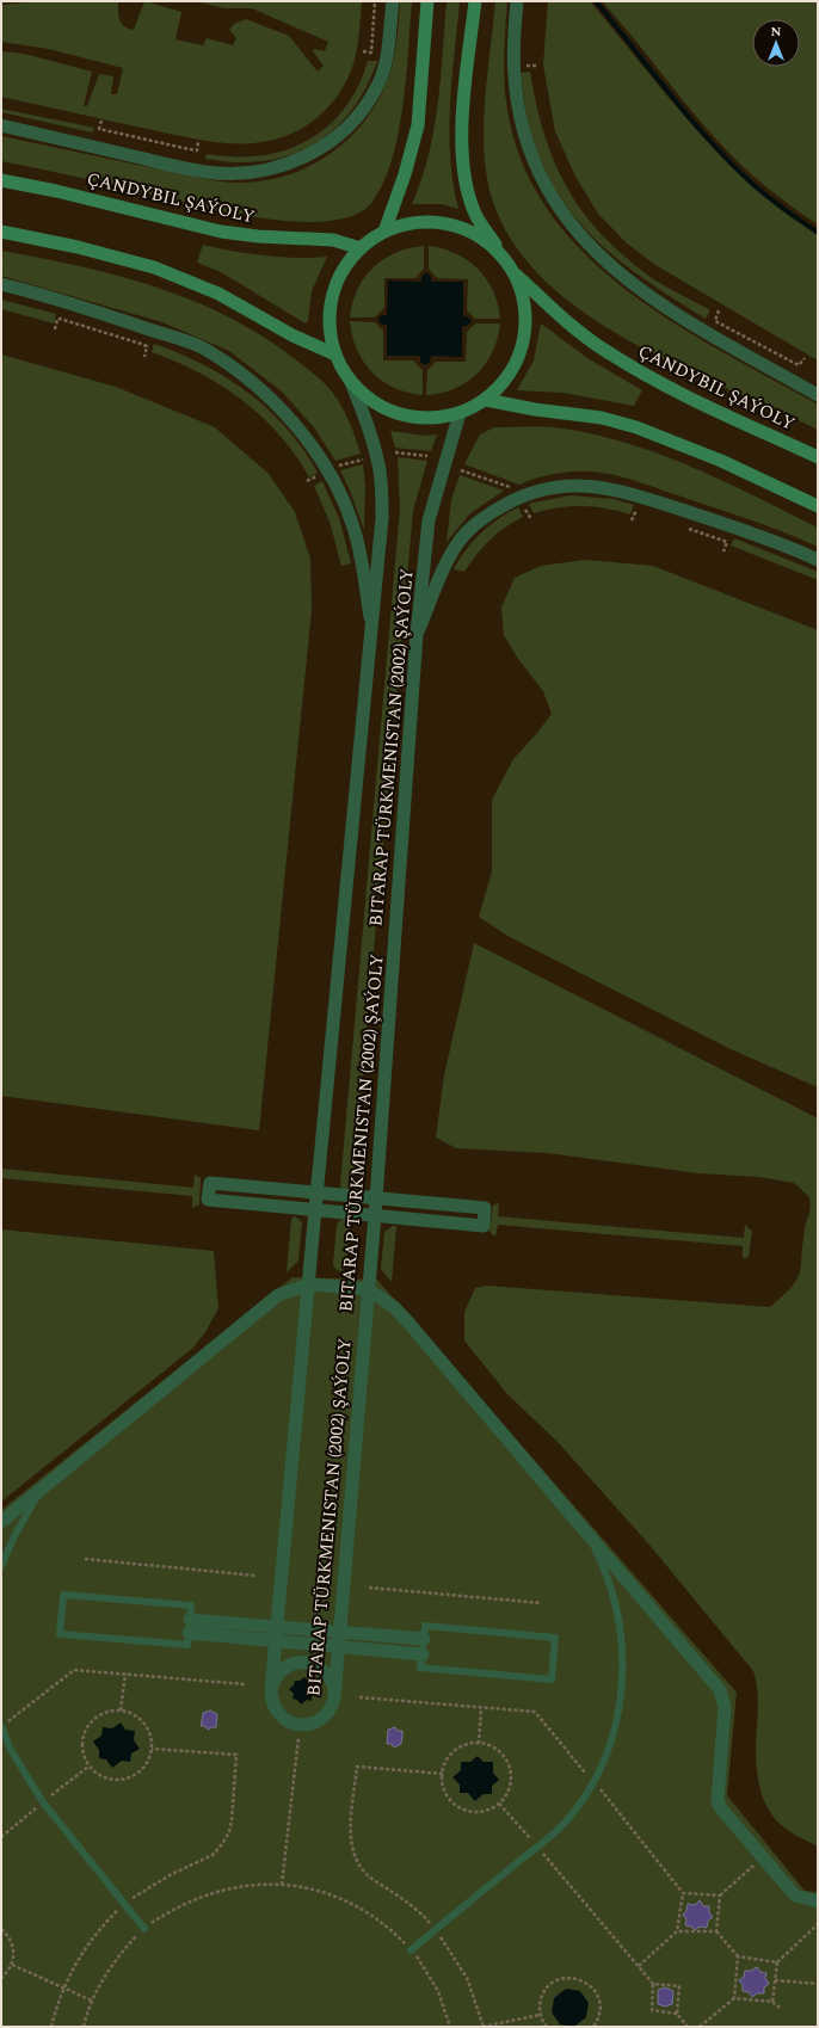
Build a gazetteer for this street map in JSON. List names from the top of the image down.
{
  "streets": {
    "main road": ["ÇANDYBIL ŞAÝOLY"],
    "street": ["BITARAP TÜRKMENISTAN (2002) ŞAÝOLY"]
  },
  "north": "top"
}
